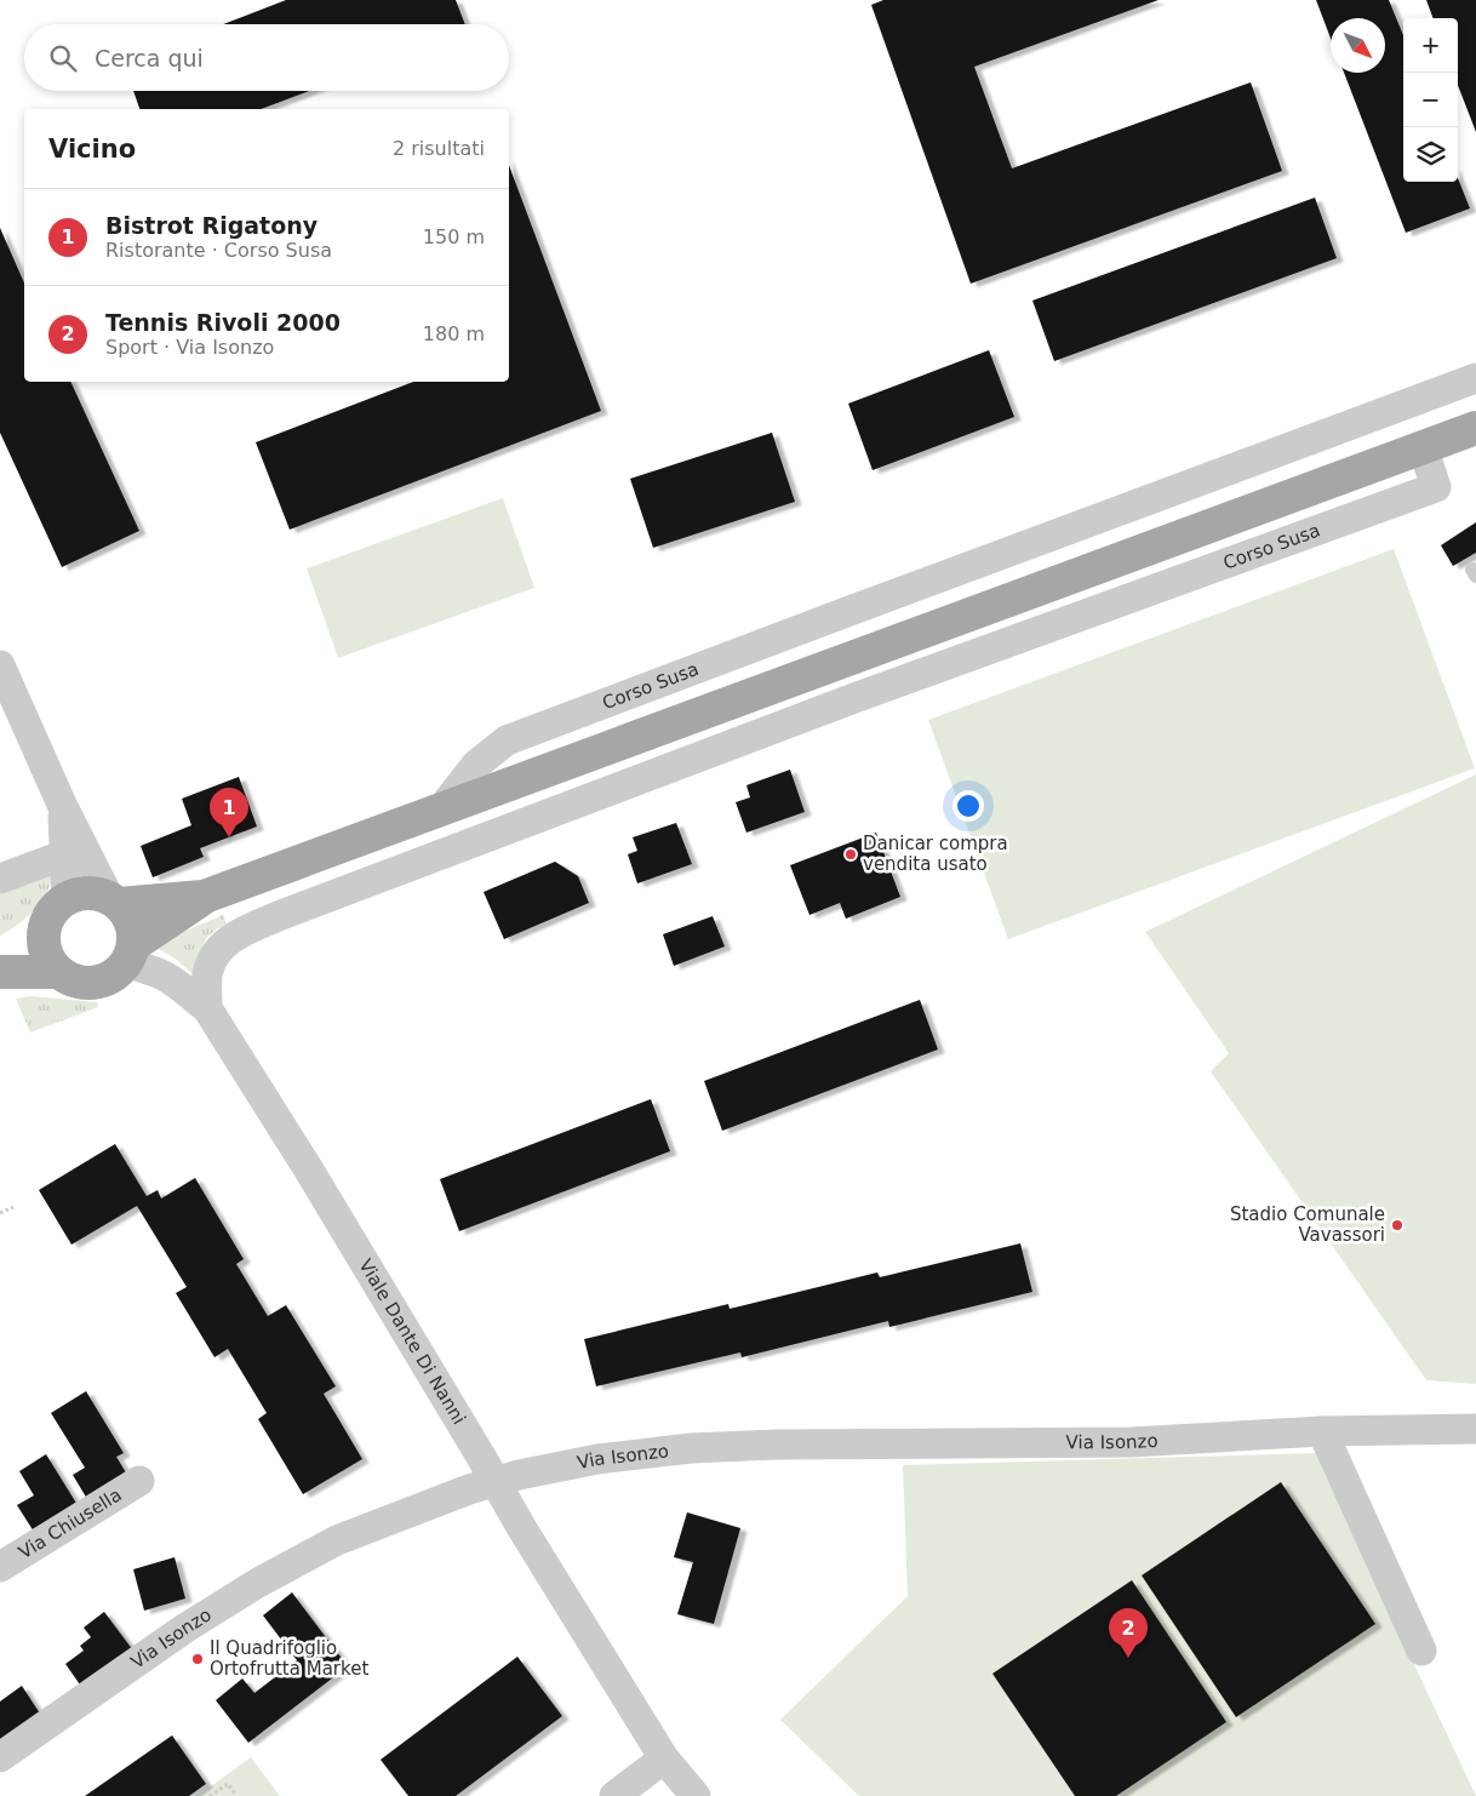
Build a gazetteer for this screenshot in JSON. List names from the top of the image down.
{
  "streets": {
    "street": [
      "Corso Susa",
      "Viale Dante Di Nanni",
      "Via Isonzo",
      "Via Chiusella"
    ]
  },
  "crossings": [
    ["Corso Susa", "Viale Dante Di Nanni"],
    ["Viale Dante Di Nanni", "Via Isonzo"]
  ],
  "places": ["Danicar compra vendita usato", "Stadio Comunale Vavassori", "Il Quadrifoglio Ortofrutta Market"],
  "north": "bottom right",
  "page": {
    "map_buttons": ["+", "−"],
    "search": "Cerca qui",
    "heading": ["Vicino", "2 risultati"],
    "list": [
      {
        "mark": "1",
        "name": "Bistrot Rigatony",
        "note": "Ristorante · Corso Susa",
        "value": "150 m"
      },
      {
        "mark": "2",
        "name": "Tennis Rivoli 2000",
        "note": "Sport · Via Isonzo",
        "value": "180 m"
      }
    ],
    "pins": ["1", "2"]
  }
}
